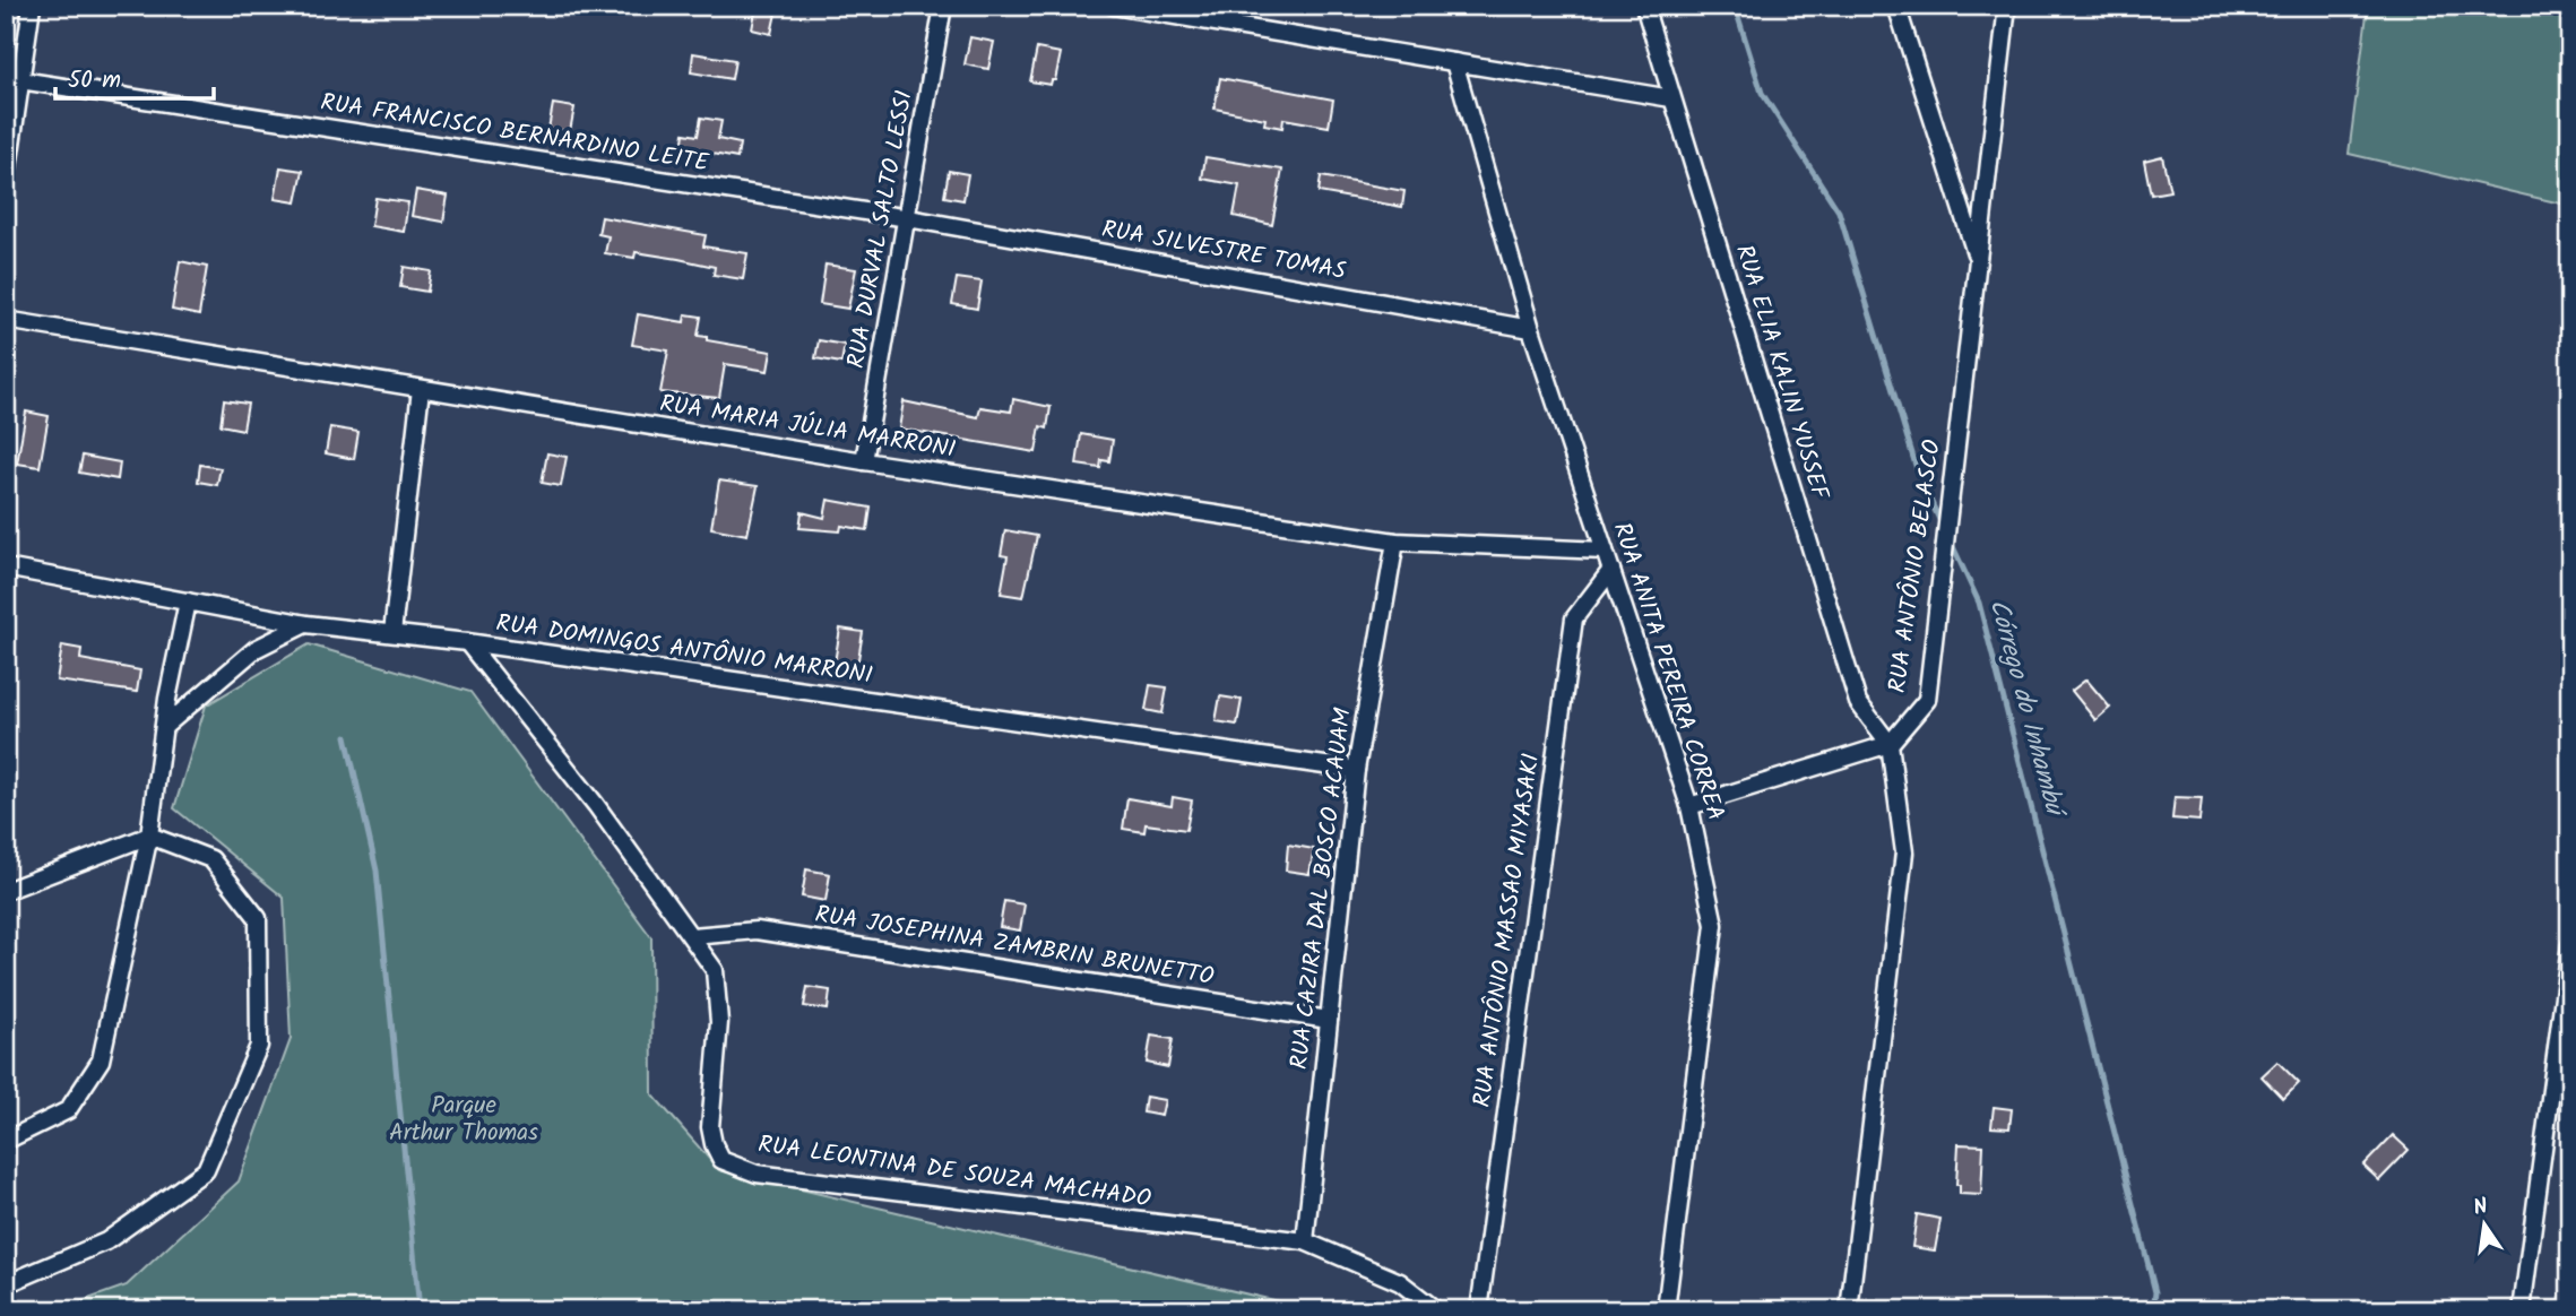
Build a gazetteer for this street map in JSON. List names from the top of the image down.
{
  "streets": {
    "street": [
      "RUA FRANCISCO BERNARDINO LEITE",
      "RUA DURVAL SALTO LESSI",
      "RUA SILVESTRE TOMAS",
      "RUA ELIA KALIN YUSSEF",
      "RUA MARIA JÚLIA MARRONI",
      "RUA ANTÔNIO BELASCO",
      "RUA DOMINGOS ANTÔNIO MARRONI",
      "RUA ANITA PEREIRA CORREA",
      "RUA CAZIRA DAL BOSCO ACAUAM",
      "RUA ANTÔNIO MASSAO MIYASAKI",
      "RUA JOSEPHINA ZAMBRIN BRUNETTO",
      "RUA LEONTINA DE SOUZA MACHADO"
    ]
  },
  "crossings": [
    ["RUA FRANCISCO BERNARDINO LEITE", "RUA DURVAL SALTO LESSI"],
    ["RUA FRANCISCO BERNARDINO LEITE", "RUA SILVESTRE TOMAS"],
    ["RUA DURVAL SALTO LESSI", "RUA SILVESTRE TOMAS"],
    ["RUA DURVAL SALTO LESSI", "RUA MARIA JÚLIA MARRONI"],
    ["RUA SILVESTRE TOMAS", "RUA ANITA PEREIRA CORREA"],
    ["RUA ELIA KALIN YUSSEF", "RUA ANTÔNIO BELASCO"],
    ["RUA MARIA JÚLIA MARRONI", "RUA ANITA PEREIRA CORREA"],
    ["RUA MARIA JÚLIA MARRONI", "RUA CAZIRA DAL BOSCO ACAUAM"],
    ["RUA DOMINGOS ANTÔNIO MARRONI", "RUA CAZIRA DAL BOSCO ACAUAM"],
    ["RUA DOMINGOS ANTÔNIO MARRONI", "RUA LEONTINA DE SOUZA MACHADO"],
    ["RUA ANITA PEREIRA CORREA", "RUA ANTÔNIO MASSAO MIYASAKI"],
    ["RUA CAZIRA DAL BOSCO ACAUAM", "RUA JOSEPHINA ZAMBRIN BRUNETTO"],
    ["RUA CAZIRA DAL BOSCO ACAUAM", "RUA LEONTINA DE SOUZA MACHADO"],
    ["RUA JOSEPHINA ZAMBRIN BRUNETTO", "RUA LEONTINA DE SOUZA MACHADO"]
  ],
  "water": ["Córrego do Inhambú"],
  "parks": ["Parque Arthur Thomas"],
  "scale_bar": "50 m",
  "north": "top"
}
